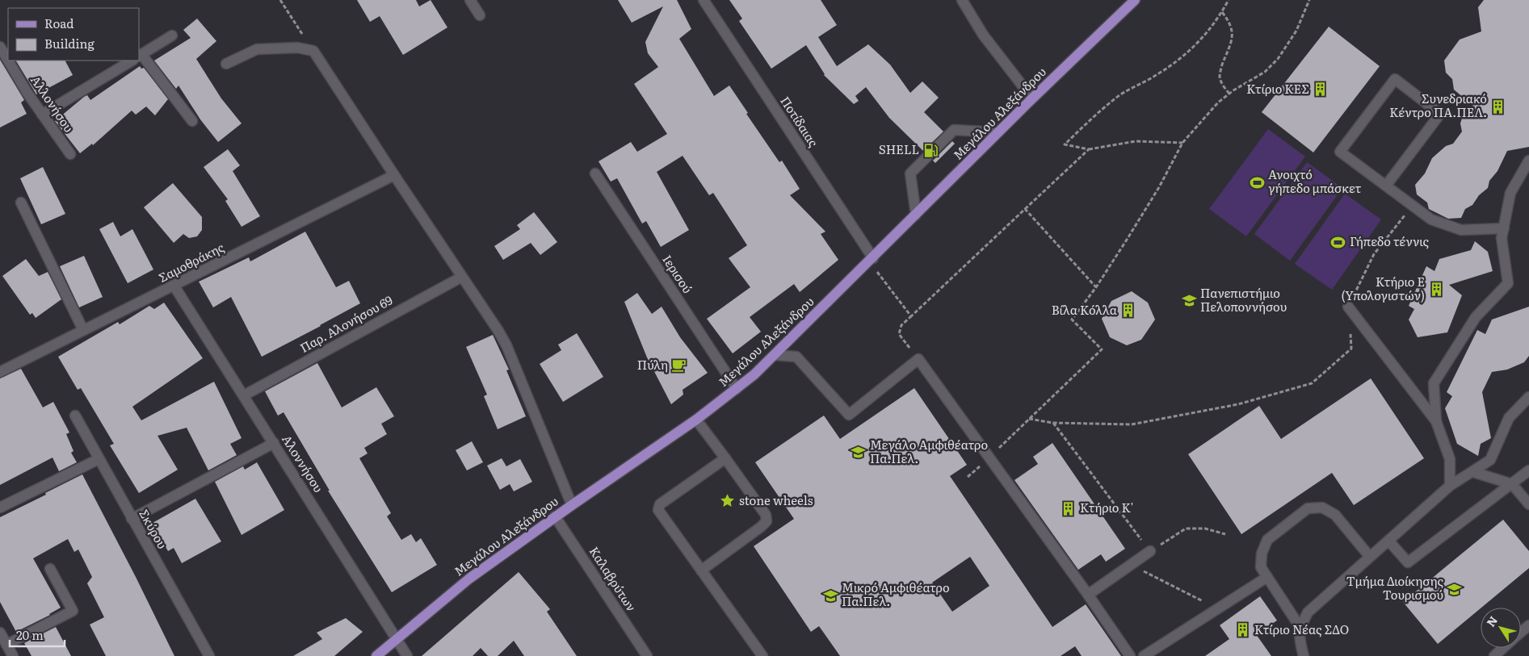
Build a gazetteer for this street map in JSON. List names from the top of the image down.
{
  "streets": {
    "main road": ["Μεγάλου Αλεξάνδρου"],
    "street": [
      "Αλλονήσου",
      "Ποτίδαιας",
      "Σαμοθράκης",
      "Ιερισού",
      "Παρ. Αλονήσου 69",
      "Αλοννήσου",
      "Σκύρου",
      "Καλαβρύτων"
    ]
  },
  "crossings": [
    ["Μεγάλου Αλεξάνδρου", "Ποτίδαιας"],
    ["Μεγάλου Αλεξάνδρου", "Ιερισού"],
    ["Μεγάλου Αλεξάνδρου", "Αλοννήσου"],
    ["Μεγάλου Αλεξάνδρου", "Καλαβρύτων"],
    ["Σαμοθράκης", "Αλοννήσου"],
    ["Παρ. Αλονήσου 69", "Αλοννήσου"]
  ],
  "places": {
    "building": [
      "Κτίριο ΚΕΣ",
      "Συνεδριακό Κέντρο ΠΑ.ΠΕΛ.",
      "Κτήριο Ε (Υπολογιστών)",
      "Βίλα Κόλλα",
      "Κτήριο Κ'",
      "Κτίριο Νέας ΣΔΟ"
    ],
    "fuel station": ["SHELL"],
    "sports": ["Ανοιχτό γήπεδο μπάσκετ", "Γήπεδο τέννις"],
    "school or university": [
      "Πανεπιστήμιο Πελοποννήσου",
      "Μεγάλο Αμφιθέατρο Πα.Πελ.",
      "Τμήμα Διοίκησης Τουρισμού",
      "Μικρό Αμφιθέατρο Πα.Πελ."
    ],
    "cafe": ["Πύλη"],
    "place": ["stone wheels"]
  },
  "legend": ["Road", "Building"],
  "scale_bar": "20 m",
  "north": "top left"
}
